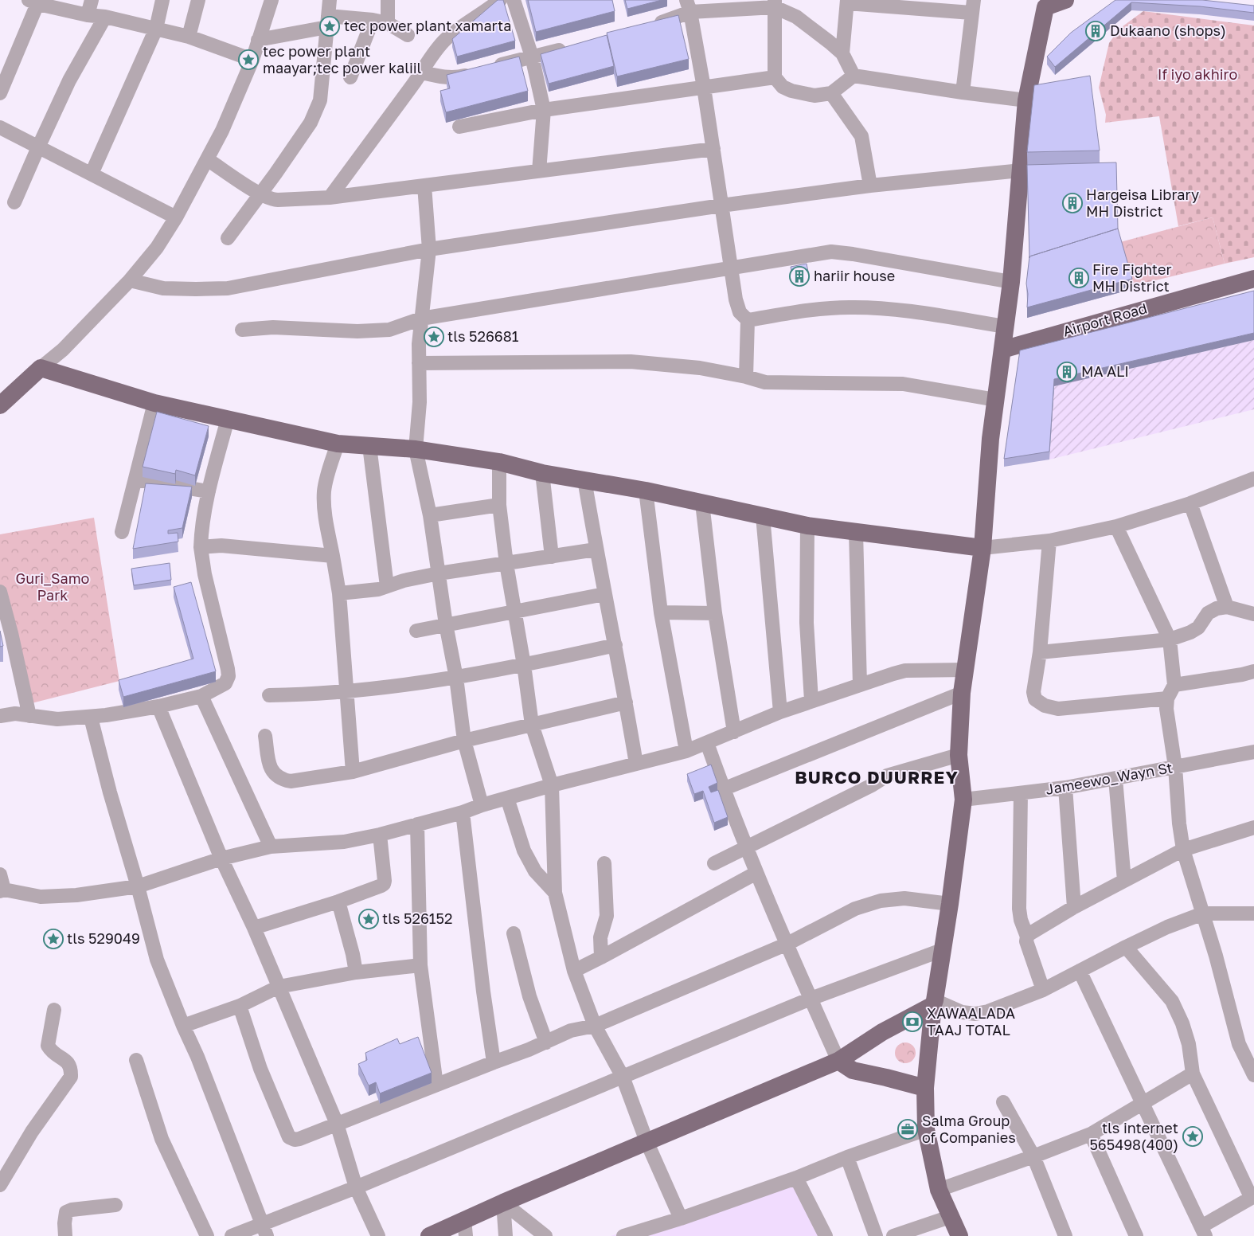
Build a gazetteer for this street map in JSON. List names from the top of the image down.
{
  "streets": {
    "main road": ["Airport Road"],
    "street": ["Jameewo_Wayn St"]
  },
  "districts": ["BURCO DUURREY"],
  "parks": ["If iyo akhiro", "Guri_Samo Park"],
  "places": {
    "place": [
      "tec power plant xamarta",
      "tec power plant maayar;tec power kaliil",
      "tls 526681",
      "tls 526152",
      "tls 529049",
      "tls internet 565498(400)"
    ],
    "building": [
      "Dukaano (shops)",
      "Hargeisa Library MH District",
      "hariir house",
      "Fire Fighter MH District",
      "MA ALI"
    ],
    "bank": ["XAWAALADA TAAJ TOTAL"],
    "office": ["Salma Group of Companies"]
  }
}
